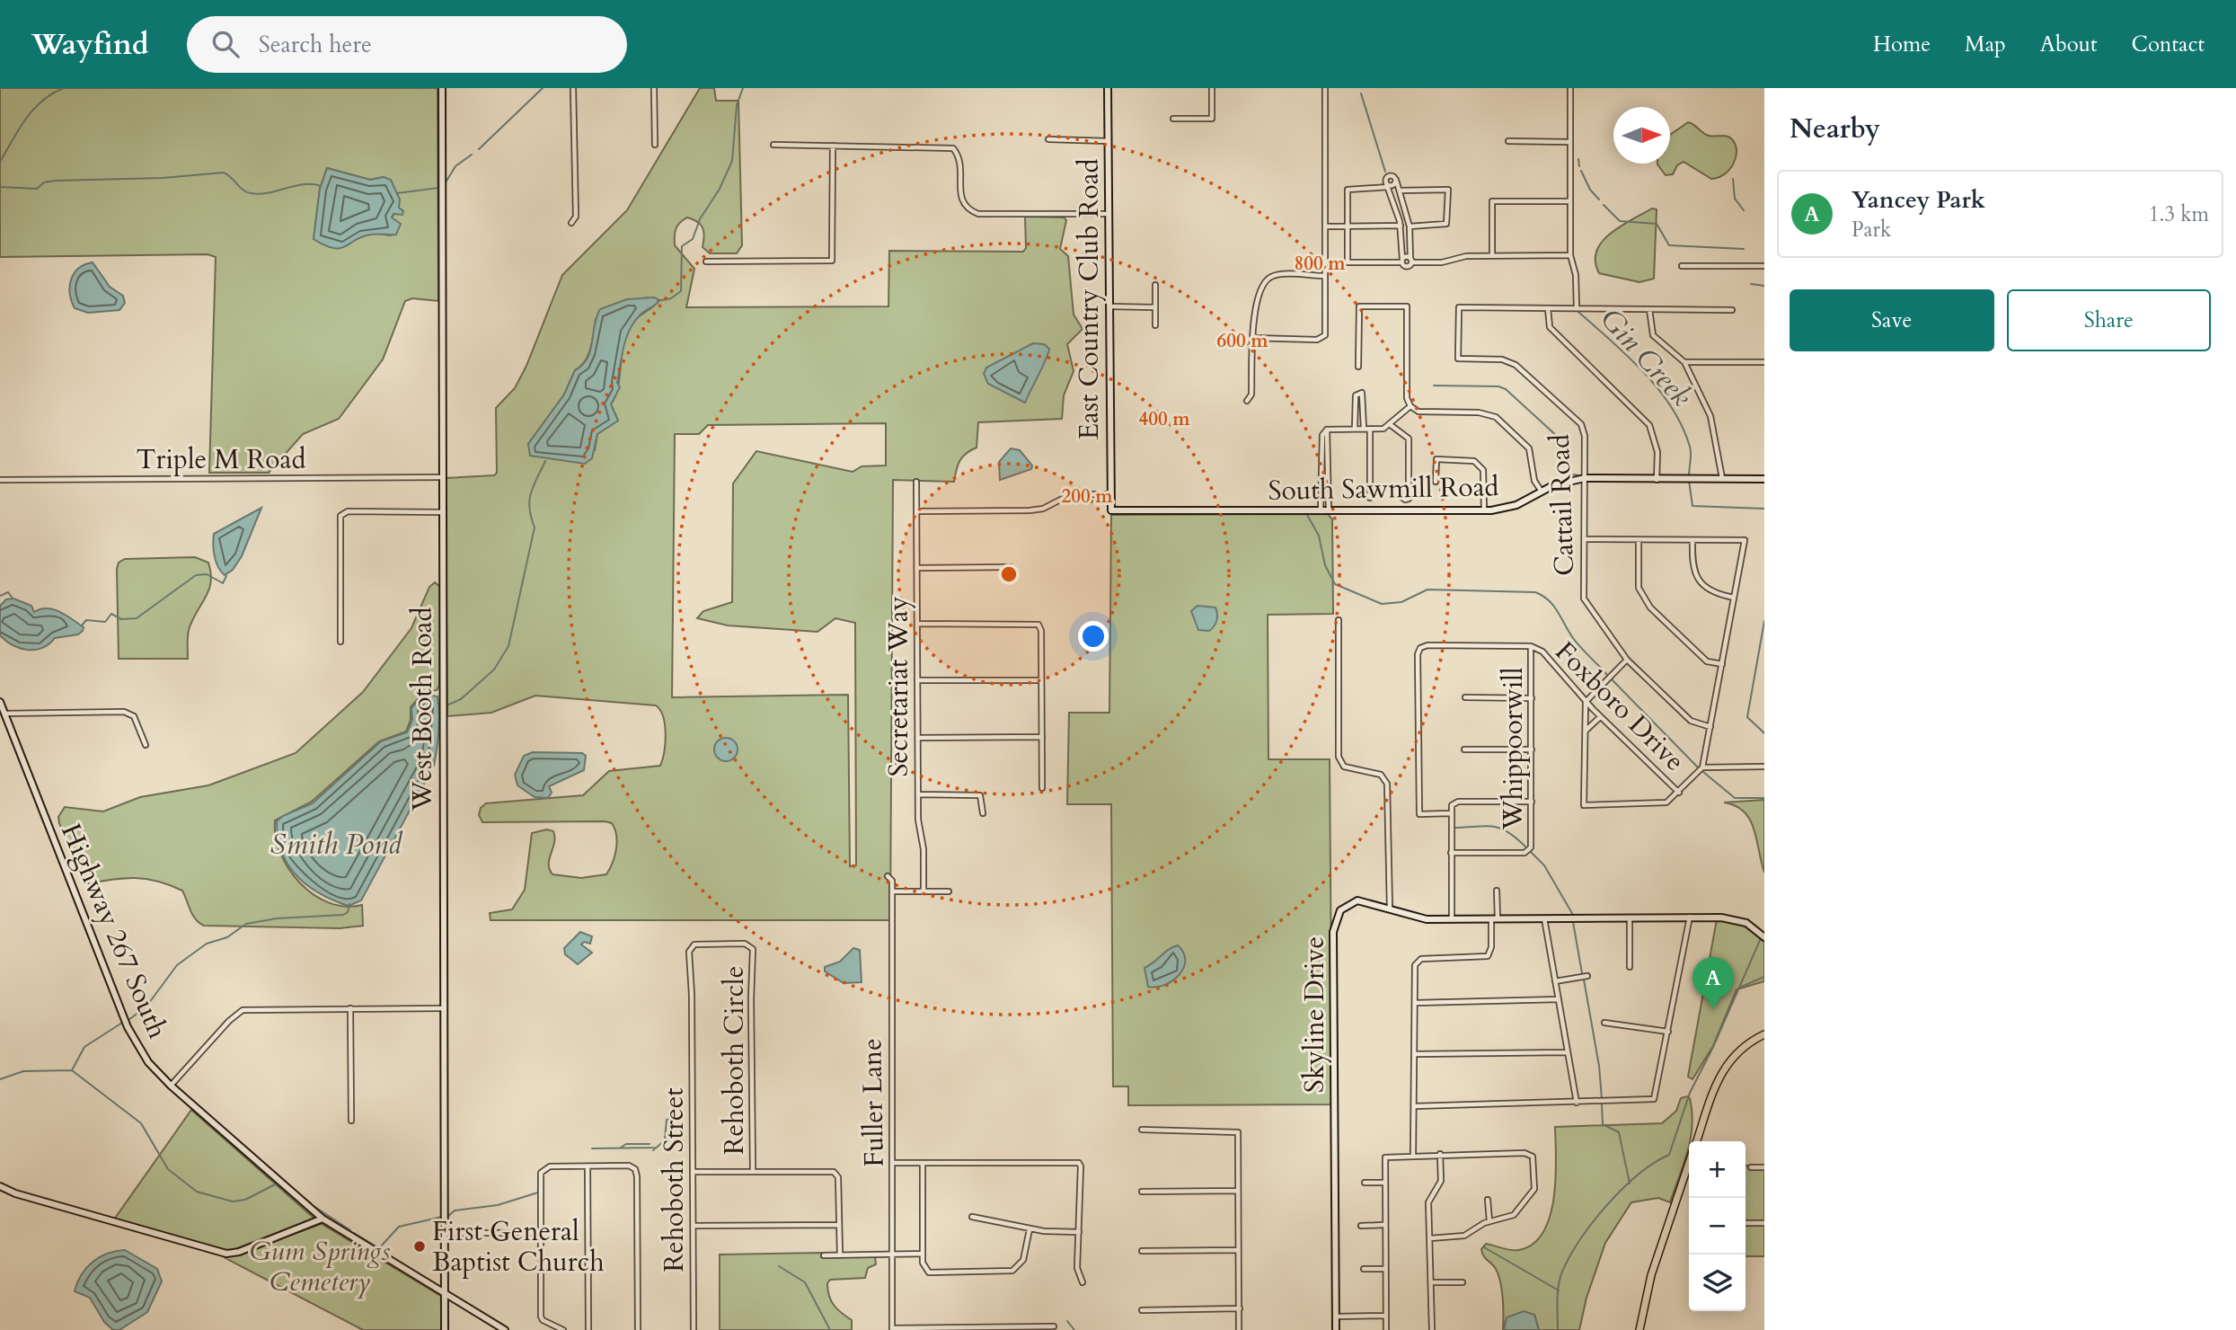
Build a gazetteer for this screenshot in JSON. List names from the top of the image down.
{
  "streets": {
    "street": [
      "East Country Club Road",
      "Triple M Road",
      "South Sawmill Road",
      "Cattail Road",
      "Secretariat Way",
      "Foxboro Drive",
      "West Booth Road",
      "Whippoorwill",
      "Highway 267 South",
      "Skyline Drive",
      "Rehoboth Circle",
      "Fuller Lane",
      "Rehoboth Street"
    ]
  },
  "crossings": [
    ["East Country Club Road", "South Sawmill Road"],
    ["Triple M Road", "West Booth Road"],
    ["South Sawmill Road", "Cattail Road"],
    ["Foxboro Drive", "Whippoorwill"],
    ["West Booth Road", "Highway 267 South"],
    ["Rehoboth Circle", "Rehoboth Street"]
  ],
  "water": ["Gin Creek", "Smith Pond"],
  "parks": ["Gum Springs Cemetery"],
  "places": ["First General Baptist Church"],
  "north": "right",
  "page": {
    "header": "Wayfind",
    "search": "Search here",
    "nav": [
      "Home",
      "Map",
      "About",
      "Contact"
    ],
    "heading": "Nearby",
    "list": [
      {
        "mark": "A",
        "name": "Yancey Park",
        "note": "Park",
        "value": "1.3 km"
      }
    ],
    "buttons": ["Save", "Share"],
    "pins": "A",
    "map_buttons": ["+", "−"]
  },
  "rings": [
    "800 m",
    "600 m",
    "400 m",
    "200 m"
  ]
}
